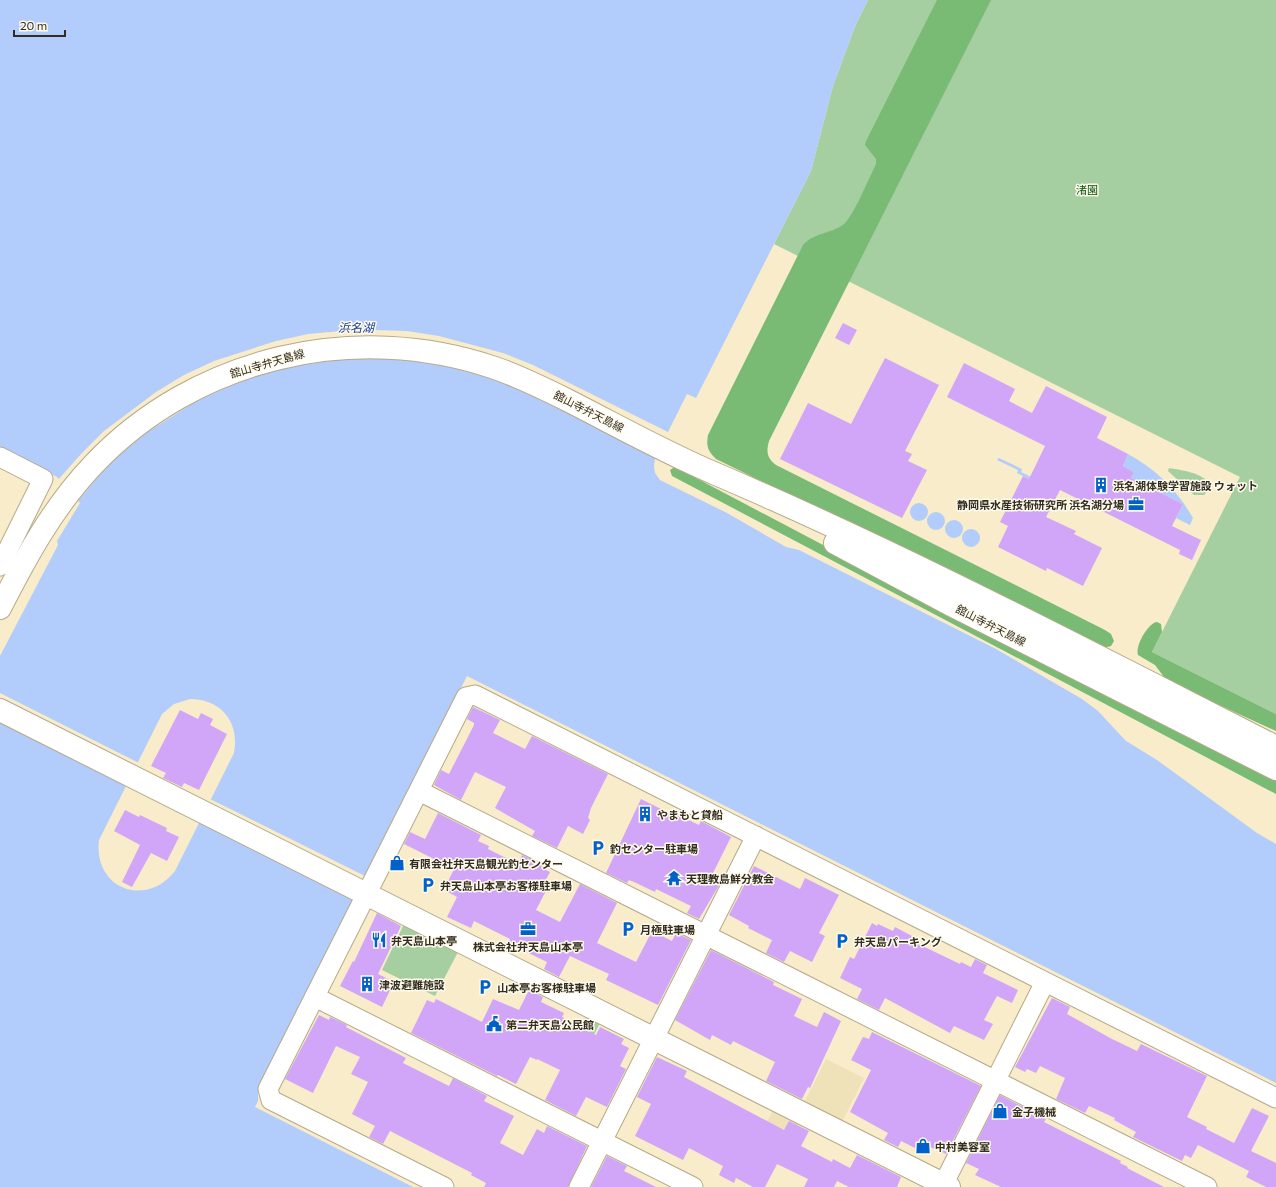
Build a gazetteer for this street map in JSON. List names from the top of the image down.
{
  "streets": {
    "main road": ["舘山寺弁天島線"]
  },
  "water": ["浜名湖"],
  "parks": ["渚園"],
  "places": {
    "building": ["浜名湖体験学習施設 ウォット", "やまもと貸船", "津波避難施設"],
    "office": ["静岡県水産技術研究所 浜名湖分場", "株式会社弁天島山本亭"],
    "parking": [
      "釣センター駐車場",
      "弁天島山本亭お客様駐車場",
      "月極駐車場",
      "弁天島パーキング",
      "山本亭お客様駐車場"
    ],
    "shop": ["有限会社弁天島観光釣センター", "金子機械", "中村美容室"],
    "temple": ["天理教島鮮分教会"],
    "restaurant": ["弁天島山本亭"],
    "public building": ["第二弁天島公民館"]
  },
  "scale_bar": "20 m"
}
